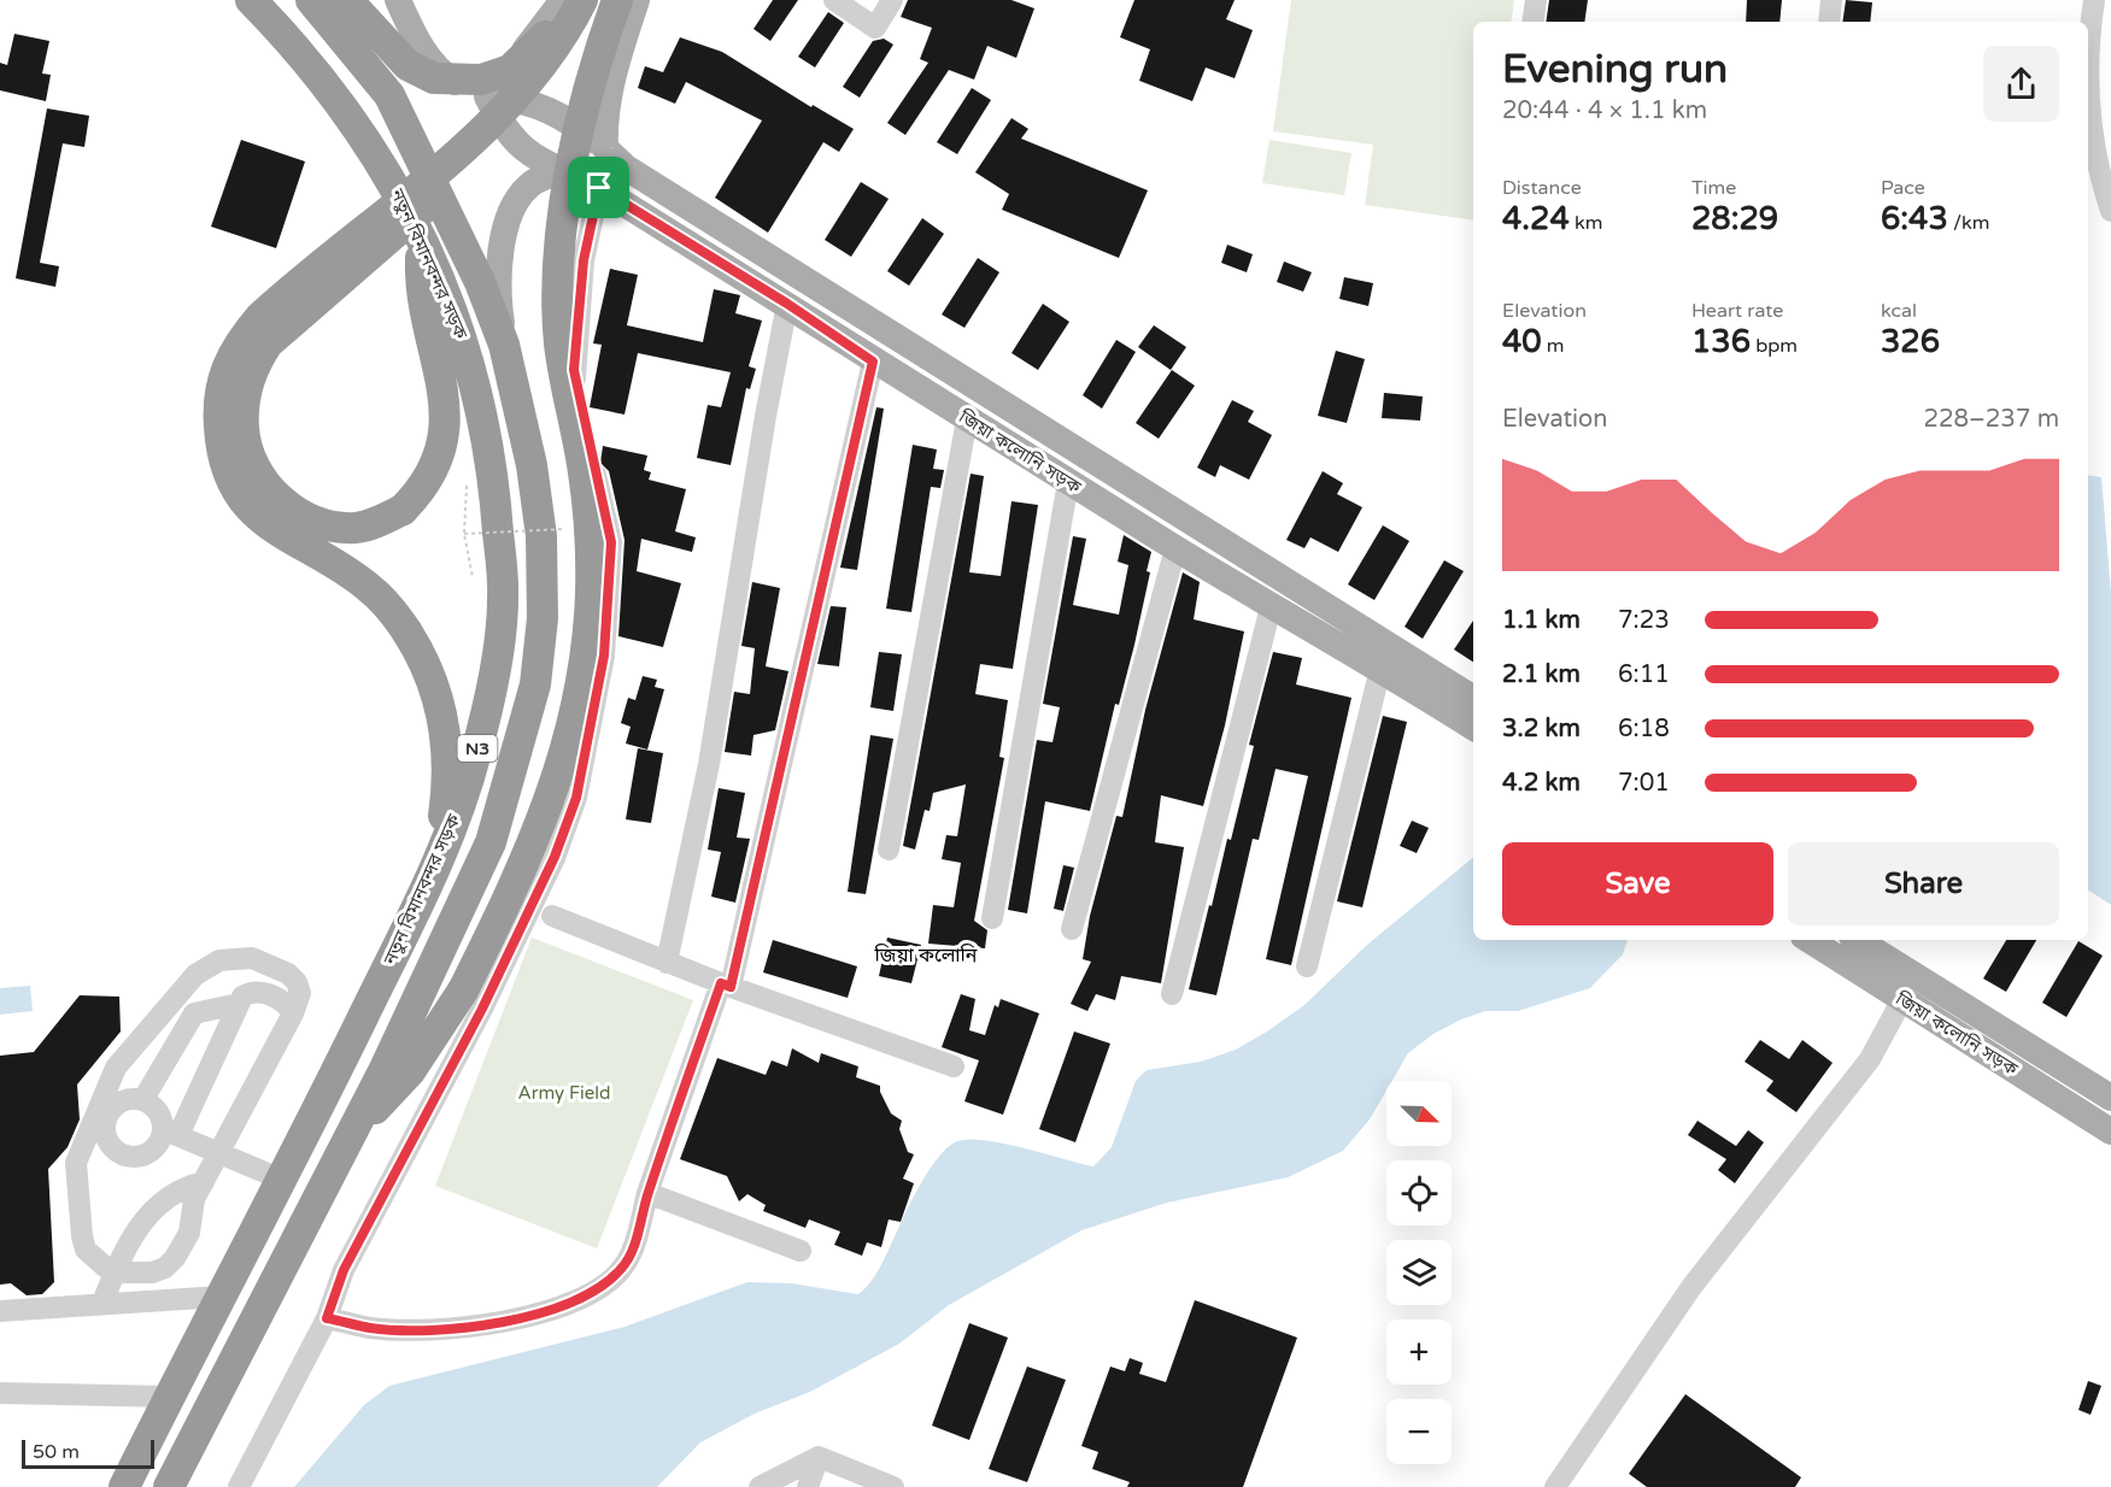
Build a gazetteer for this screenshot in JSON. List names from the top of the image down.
{
  "streets": {
    "highway": ["নতুন বিমানবন্দর সড়ক", "N3"],
    "main road": ["জিয়া কলোনি সড়ক"]
  },
  "districts": ["জিয়া কলোনি"],
  "parks": ["Army Field"],
  "scale_bar": "50 m",
  "north": "bottom right",
  "page": {
    "heading": ["Evening run", "20:44 · 4 × 1.1 km"],
    "stats": [
      ["Distance", "4.24 km"],
      ["Time", "28:29"],
      ["Pace", "6:43 /km"],
      ["Elevation", "40 m"],
      ["Heart rate", "136 bpm"],
      ["kcal", "326"]
    ],
    "chart": ["Elevation", "228–237 m"],
    "list": [
      {
        "name": "1.1 km",
        "note": "7:23"
      },
      {
        "name": "2.1 km",
        "note": "6:11"
      },
      {
        "name": "3.2 km",
        "note": "6:18"
      },
      {
        "name": "4.2 km",
        "note": "7:01"
      }
    ],
    "buttons": ["Save", "Share"],
    "map_buttons": ["+", "−"],
    "scale": "50 m"
  }
}
